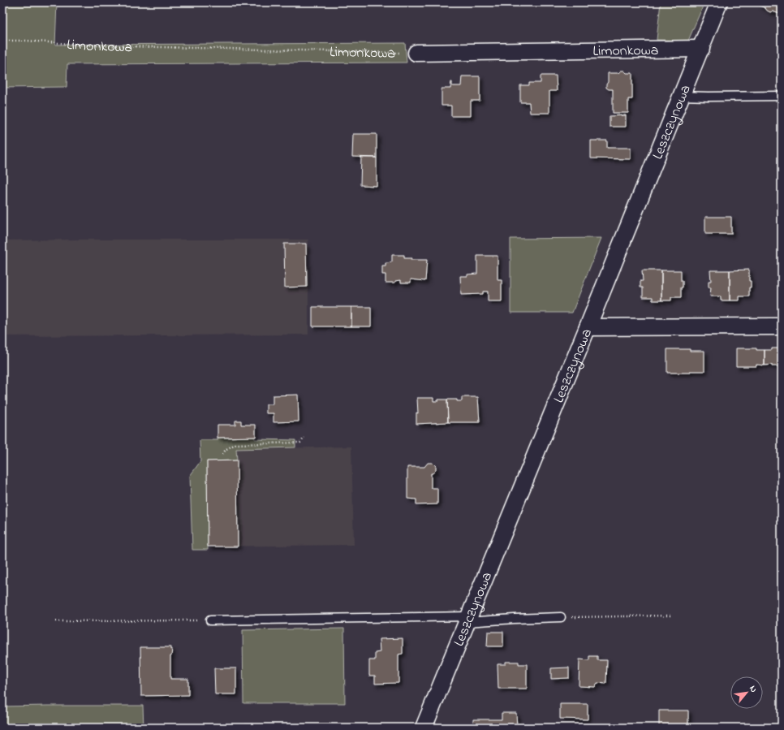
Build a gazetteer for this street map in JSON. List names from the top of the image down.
{
  "streets": {
    "street": ["Limonkowa", "Leszczynowa"]
  },
  "crossings": [
    ["Limonkowa", "Leszczynowa"]
  ],
  "north": "top right"
}
